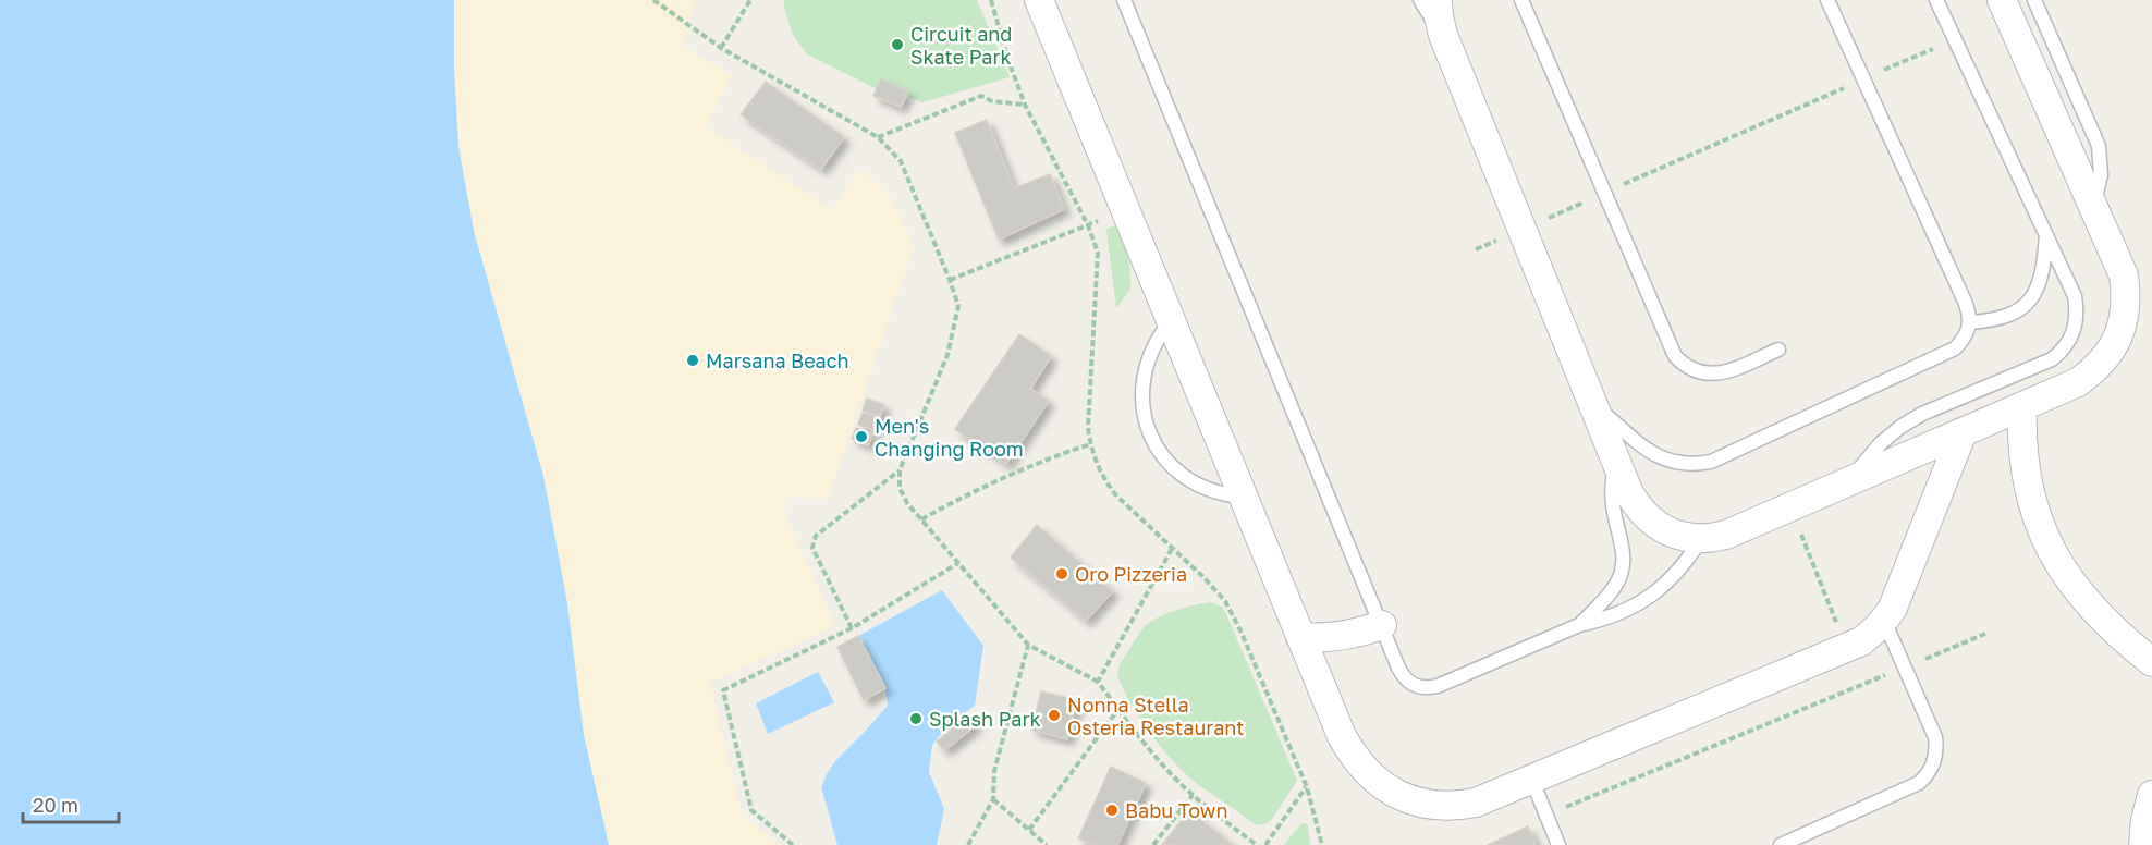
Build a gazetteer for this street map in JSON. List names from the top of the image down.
{
  "places": [
    "Circuit and Skate Park",
    "Marsana Beach",
    "Men's Changing Room",
    "Oro Pizzeria",
    "Nonna Stella Osteria Restaurant",
    "Splash Park",
    "Babu Town"
  ],
  "scale_bar": "20 m"
}
